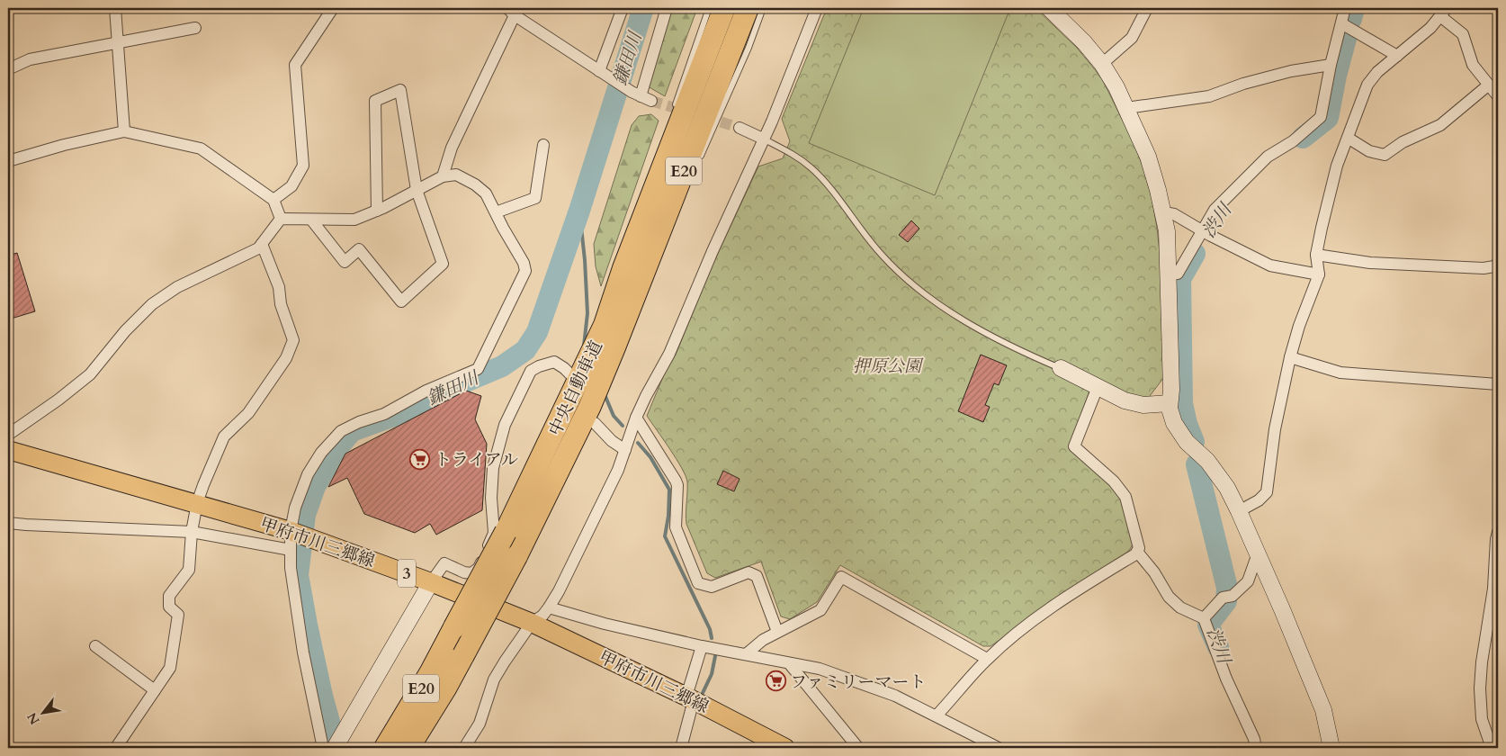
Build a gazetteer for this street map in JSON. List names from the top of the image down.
{
  "streets": {
    "highway": ["E20", "中央自動車道"],
    "main road": ["甲府市川三郷線", "3"]
  },
  "water": ["鎌田川", "渋川"],
  "parks": ["押原公園"],
  "places": {
    "supermarket": ["トライアル", "ファミリーマート"]
  },
  "north": "bottom left"
}
